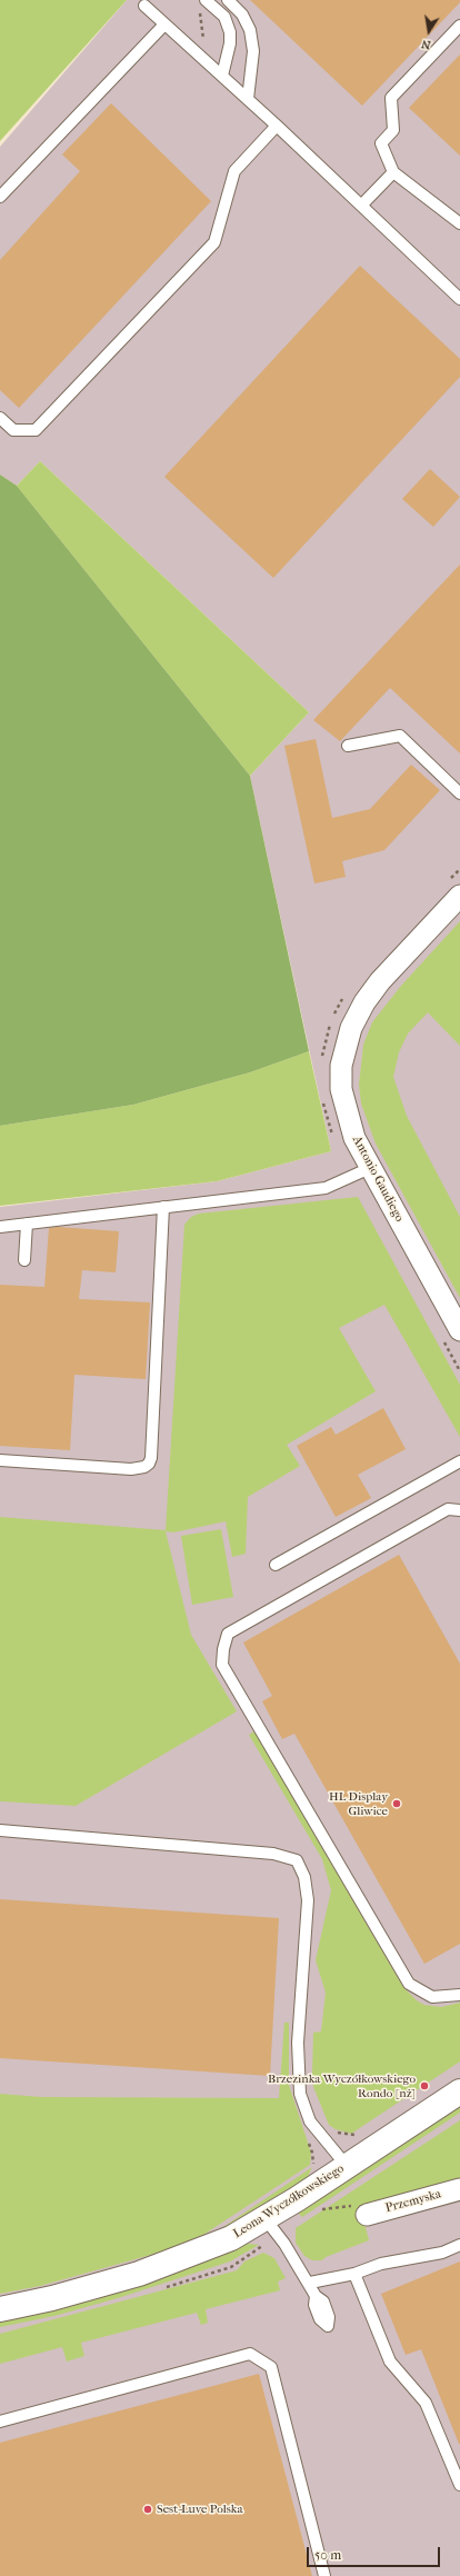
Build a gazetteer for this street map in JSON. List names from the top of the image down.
{
  "streets": {
    "street": ["Antonio Gaudiego", "Leona Wyczółkowskiego", "Przemyska"]
  },
  "places": ["HL Display Gliwice", "Brzezinka Wyczółkowskiego Rondo [nż]", "Sest-Luve Polska"],
  "scale_bar": "50 m",
  "north": "bottom"
}
